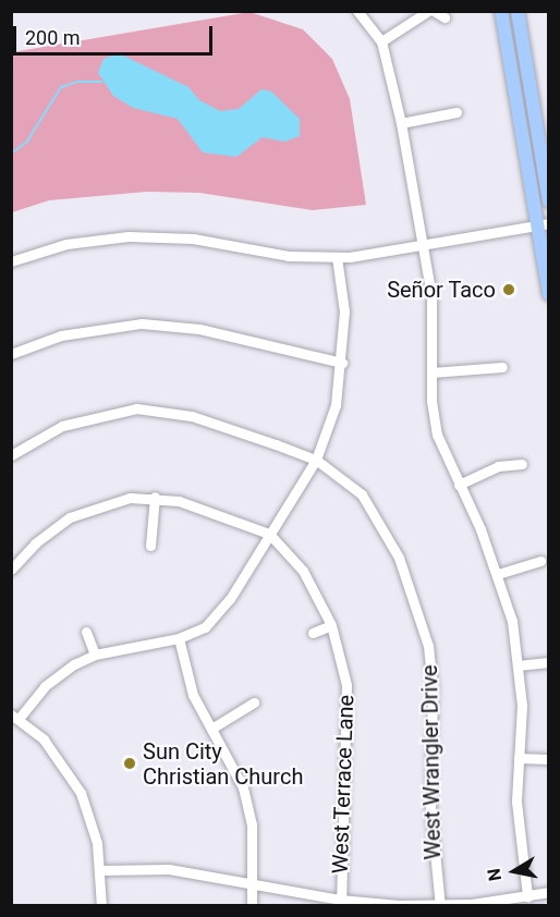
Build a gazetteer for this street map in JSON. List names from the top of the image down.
{
  "streets": {
    "street": ["West Wrangler Drive", "West Terrace Lane"]
  },
  "places": ["Señor Taco", "Sun City Christian Church"],
  "scale_bar": "200 m",
  "north": "left"
}
